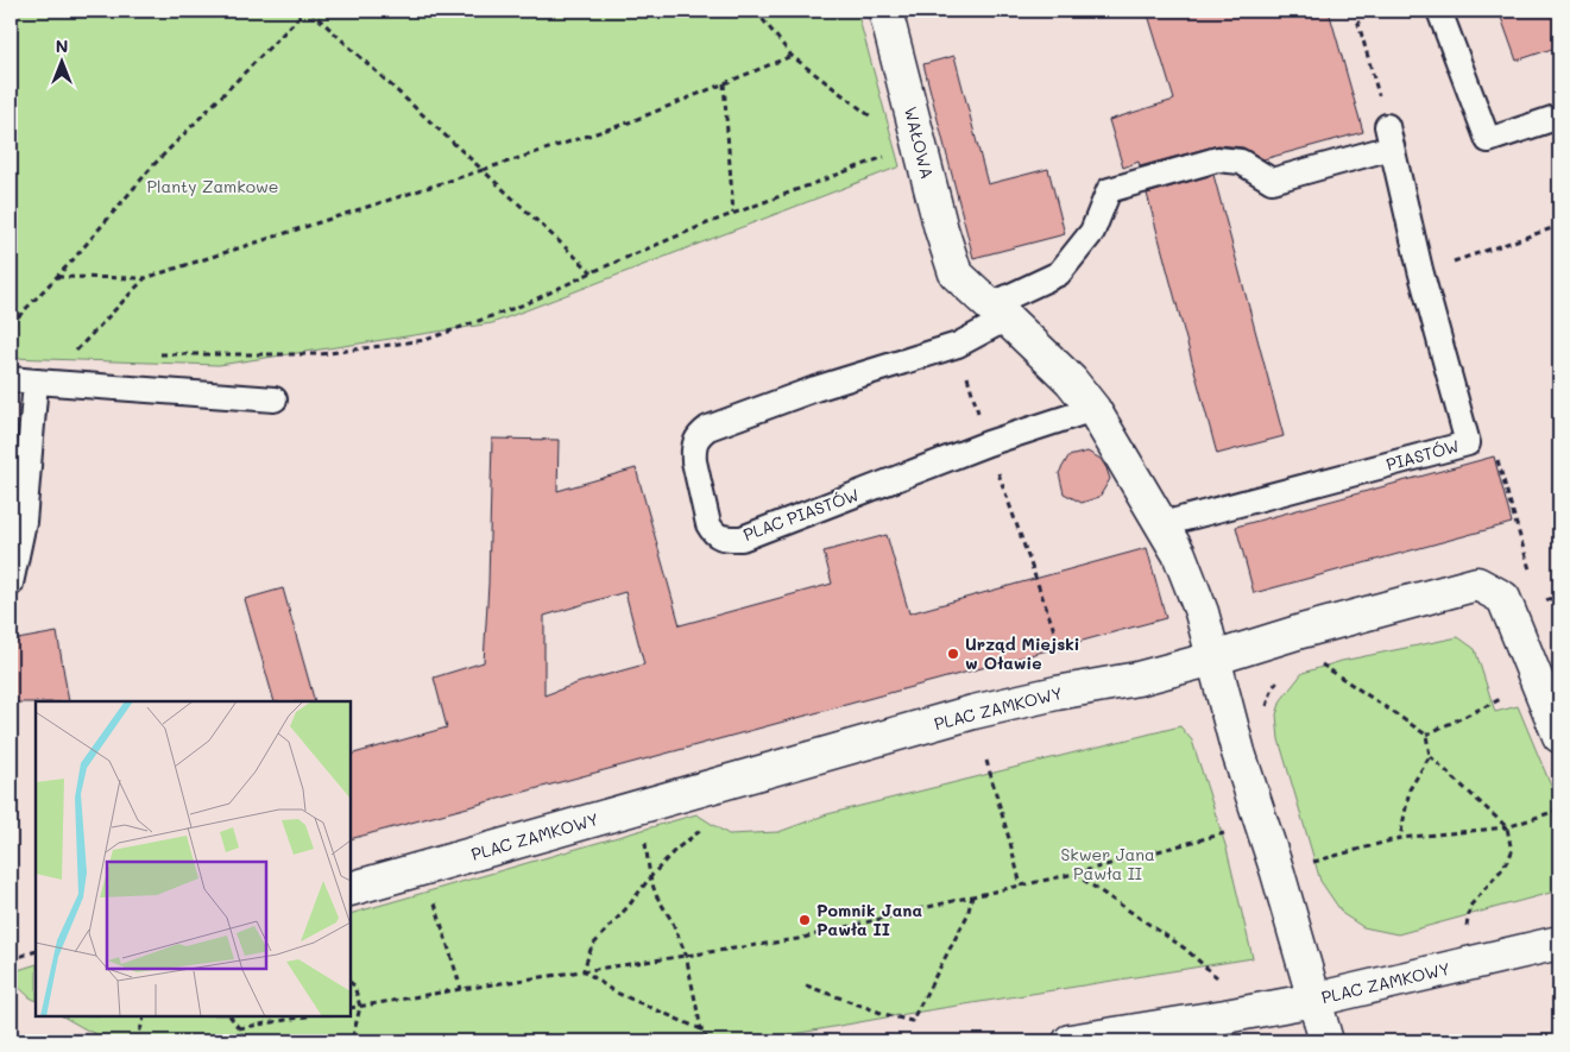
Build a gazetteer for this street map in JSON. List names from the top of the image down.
{
  "streets": {
    "street": ["WAŁOWA", "PLAC ZAMKOWY"],
    "lane": ["PIASTÓW", "PLAC PIASTÓW"]
  },
  "crossings": [
    ["WAŁOWA", "PLAC PIASTÓW"]
  ],
  "parks": ["Planty Zamkowe", "Skwer Jana Pawła II"],
  "places": ["Urząd Miejski w Oławie", "Pomnik Jana Pawła II"],
  "north": "top"
}
